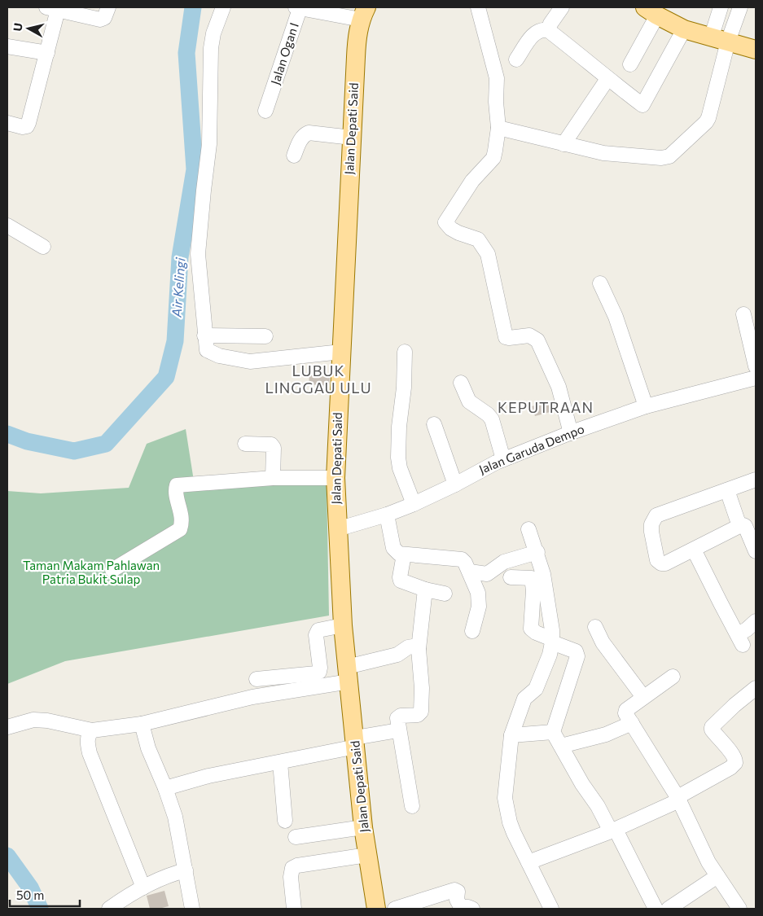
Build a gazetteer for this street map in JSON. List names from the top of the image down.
{
  "streets": {
    "main road": ["Jalan Depati Said"],
    "street": ["Jalan Ogan I", "Jalan Garuda Dempo"]
  },
  "crossings": [
    ["Jalan Ogan I", "Jalan Depati Said"],
    ["Jalan Depati Said", "Jalan Garuda Dempo"]
  ],
  "districts": ["LUBUK LINGGAU ULU", "KEPUTRAAN"],
  "water": ["Air Kelingi"],
  "parks": ["Taman Makam Pahlawan Patria Bukit Sulap"],
  "scale_bar": "50 m",
  "north": "left"
}
